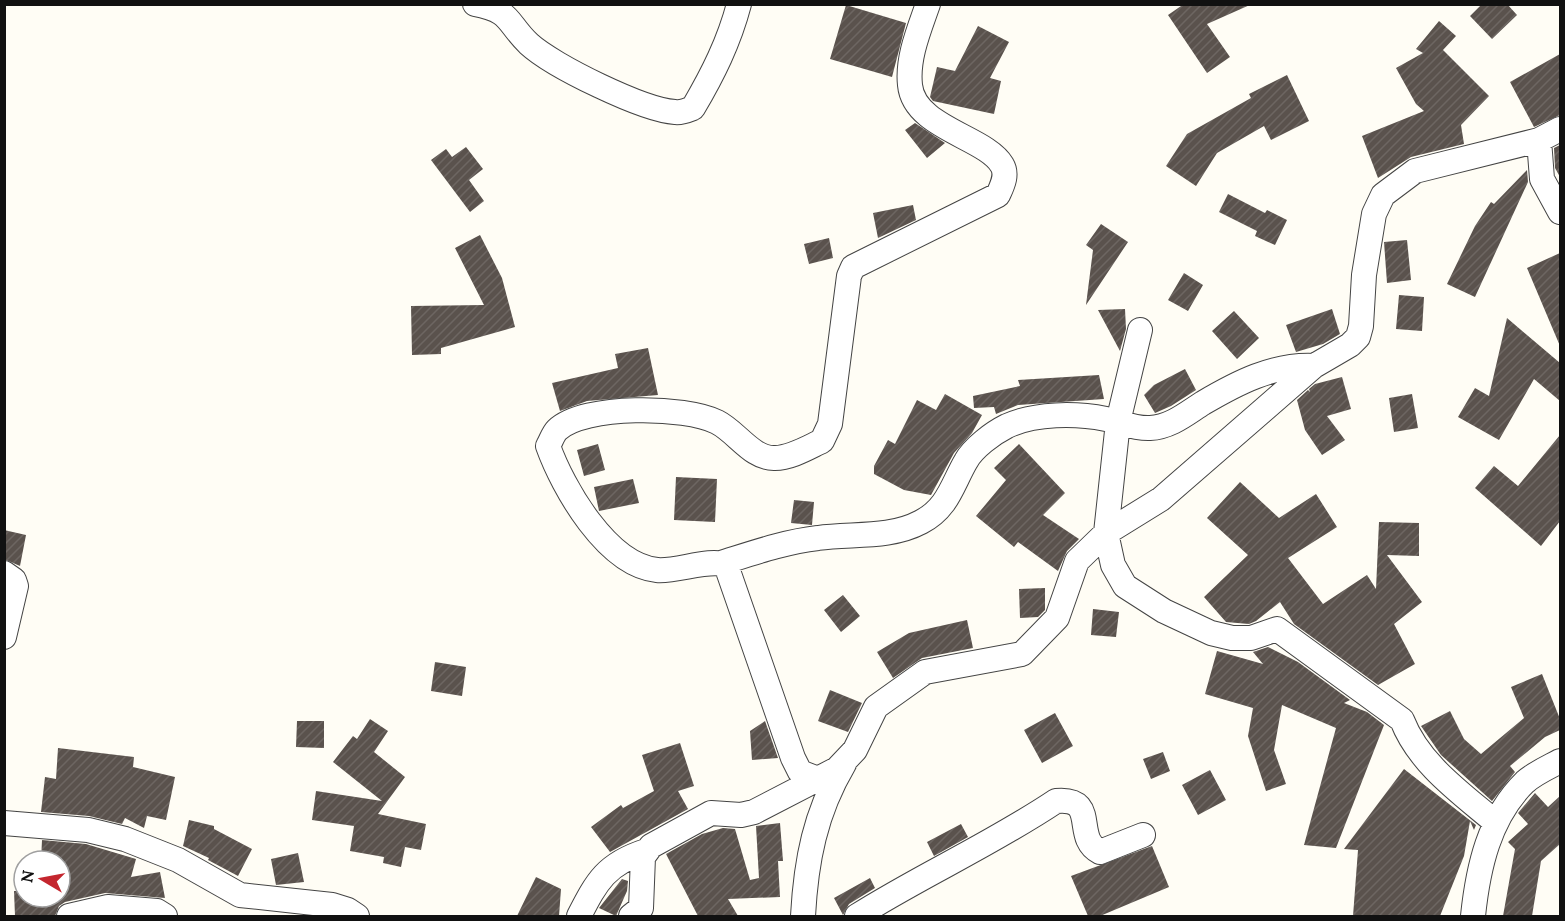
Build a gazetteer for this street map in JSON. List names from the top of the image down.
{
  "north": "left"
}
